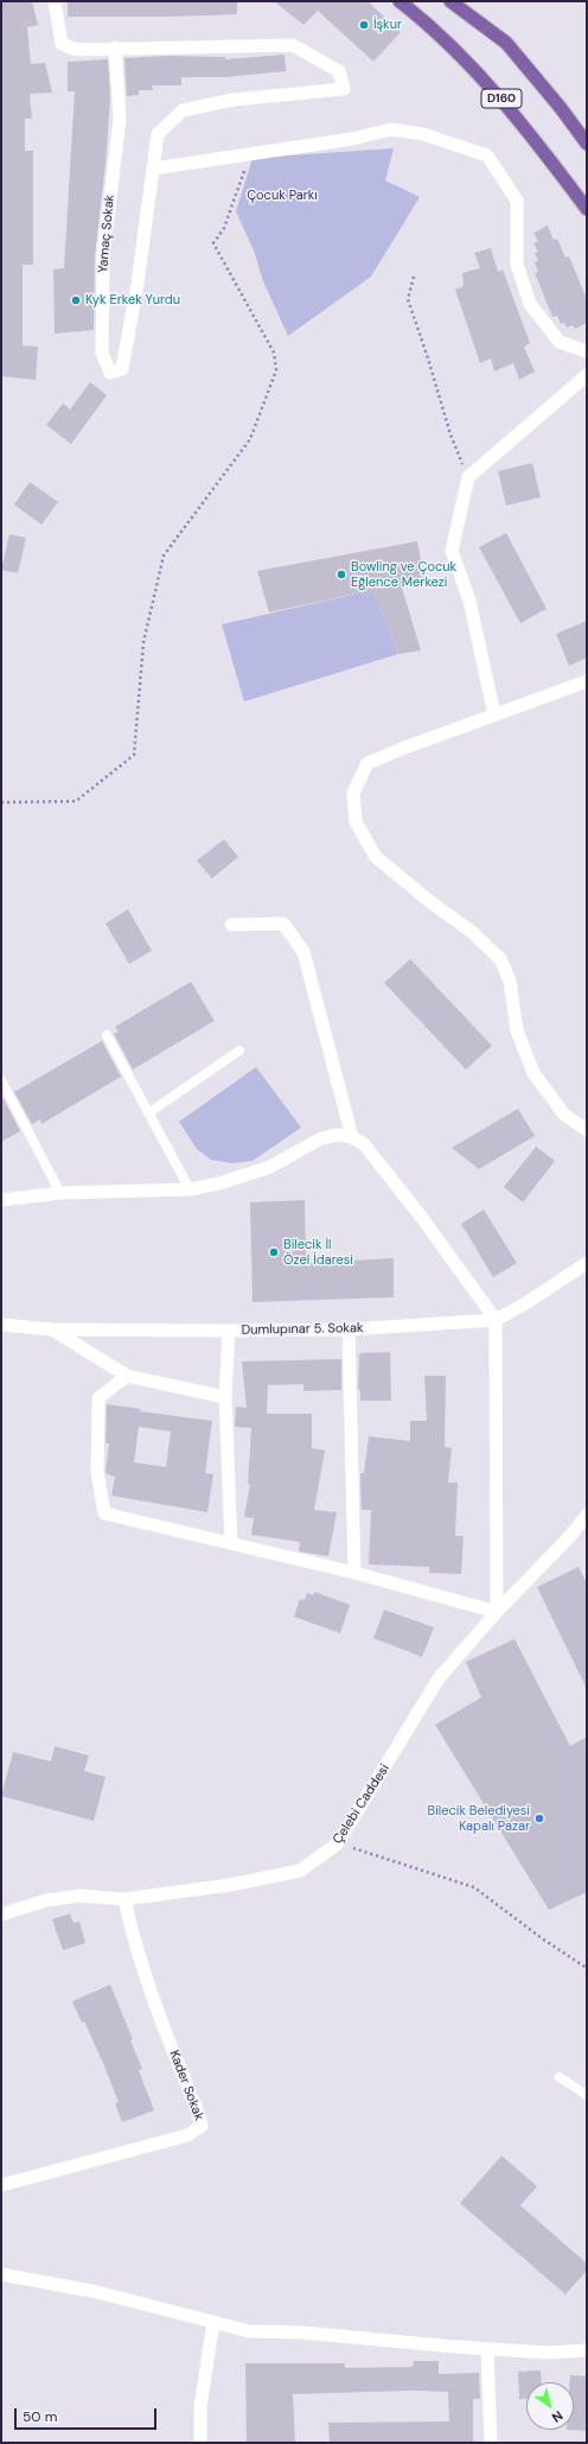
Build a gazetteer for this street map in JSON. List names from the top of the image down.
{
  "streets": {
    "main road": ["D160"],
    "street": [
      "Yamaç Sokak",
      "Dumlupınar 5. Sokak",
      "Çelebi Caddesi",
      "Kader Sokak"
    ]
  },
  "crossings": [
    ["Çelebi Caddesi", "Kader Sokak"]
  ],
  "parks": ["Çocuk Parkı"],
  "places": [
    "İşkur",
    "Kyk Erkek Yurdu",
    "Bowling ve Çocuk Eğlence Merkezi",
    "Bilecik İl Özel İdaresi",
    "Bilecik Belediyesi Kapalı Pazar"
  ],
  "scale_bar": "50 m",
  "north": "bottom right"
}
